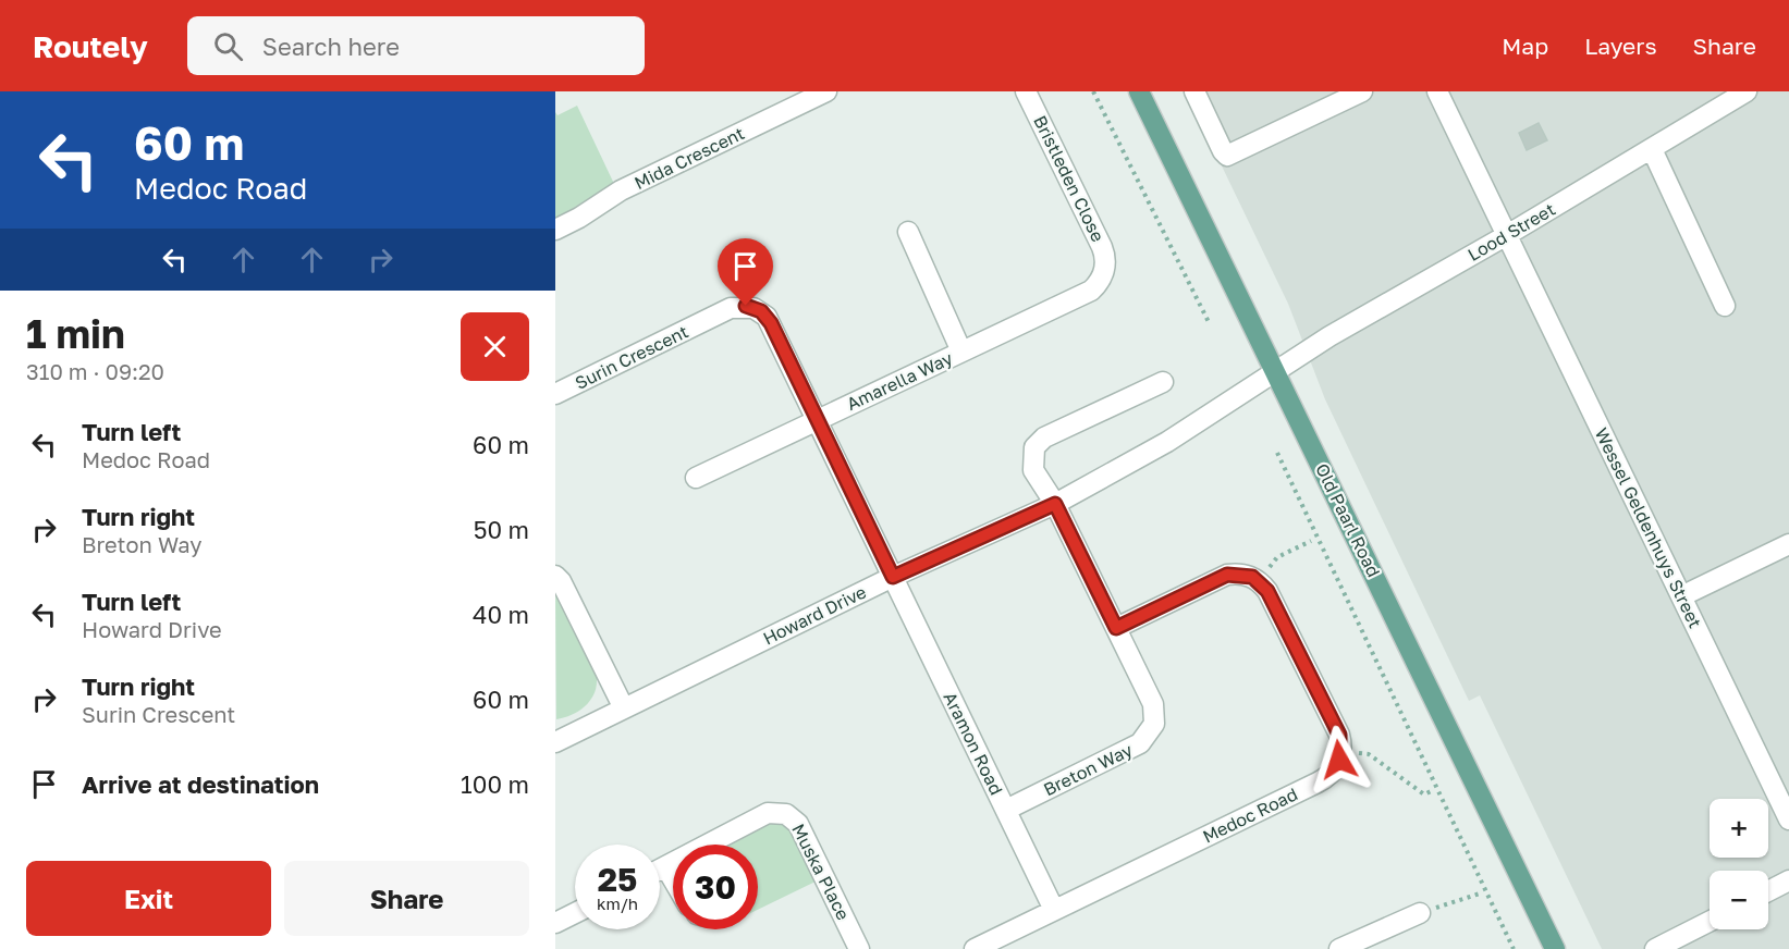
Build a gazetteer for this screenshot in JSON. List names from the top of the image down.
{
  "streets": {
    "main road": ["Old Paarl Road"],
    "street": [
      "Mida Crescent",
      "Bristleden Close",
      "Lood Street",
      "Surin Crescent",
      "Amarella Way",
      "Wessel Geldenhuys Street",
      "Howard Drive",
      "Aramon Road",
      "Breton Way",
      "Medoc Road",
      "Muska Place"
    ]
  },
  "crossings": [
    ["Bristleden Close", "Amarella Way"],
    ["Lood Street", "Old Paarl Road"],
    ["Lood Street", "Wessel Geldenhuys Street"],
    ["Lood Street", "Howard Drive"],
    ["Surin Crescent", "Amarella Way"],
    ["Surin Crescent", "Howard Drive"],
    ["Surin Crescent", "Aramon Road"],
    ["Old Paarl Road", "Howard Drive"],
    ["Howard Drive", "Aramon Road"],
    ["Howard Drive", "Breton Way"],
    ["Aramon Road", "Breton Way"],
    ["Aramon Road", "Medoc Road"]
  ],
  "page": {
    "header": "Routely",
    "search": "Search here",
    "nav": ["Map", "Layers", "Share"],
    "turn": ["60 m", "Medoc Road"],
    "heading": ["1 min", "310 m · 09:20"],
    "list": [
      {
        "name": "Turn left",
        "note": "Medoc Road",
        "value": "60 m"
      },
      {
        "name": "Turn right",
        "note": "Breton Way",
        "value": "50 m"
      },
      {
        "name": "Turn left",
        "note": "Howard Drive",
        "value": "40 m"
      },
      {
        "name": "Turn right",
        "note": "Surin Crescent",
        "value": "60 m"
      },
      {
        "name": "Arrive at destination",
        "value": "100 m"
      }
    ],
    "map_buttons": ["+", "−"],
    "speed": "25 km/h",
    "limit": "30",
    "buttons": ["Exit", "Share"]
  }
}
